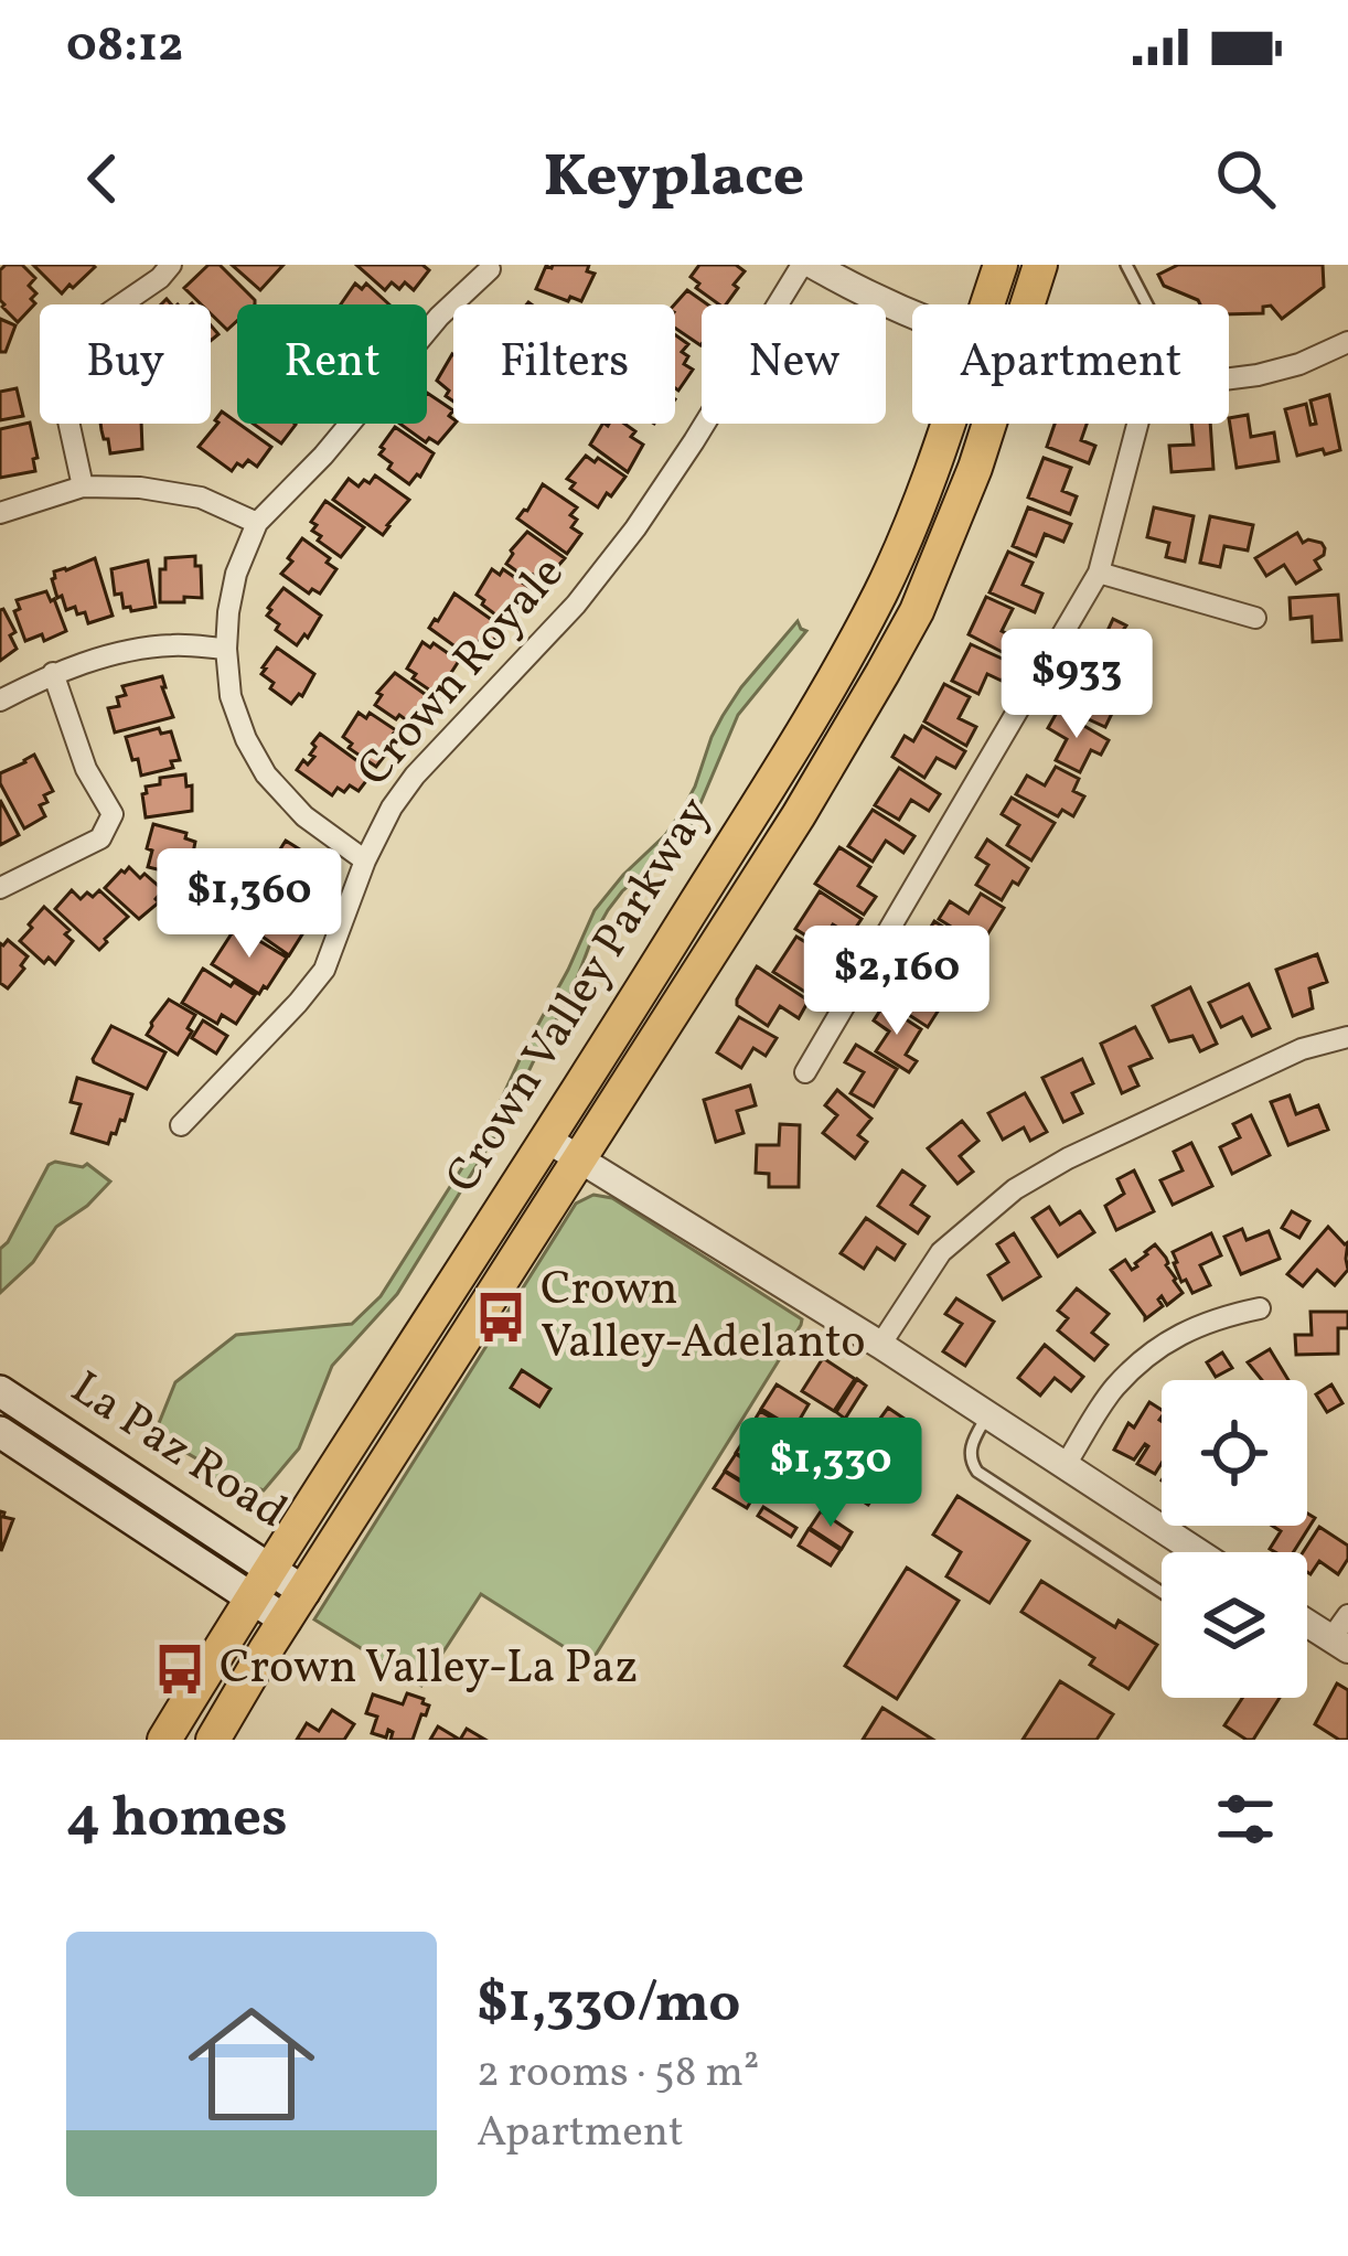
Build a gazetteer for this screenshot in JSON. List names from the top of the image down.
{
  "streets": {
    "main road": ["Crown Valley Parkway", "La Paz Road"],
    "street": ["Crown Royale"]
  },
  "crossings": [
    ["Crown Valley Parkway", "La Paz Road"]
  ],
  "places": {
    "bus stop": ["Crown Valley-Adelanto", "Crown Valley-La Paz"]
  },
  "page": {
    "status": "08:12",
    "header": "Keyplace",
    "chip": [
      "Buy",
      "Rent",
      "Filters",
      "New",
      "Apartment"
    ],
    "price": [
      "$933",
      "$1,360",
      "$2,160",
      "$1,330"
    ],
    "heading": "4 homes",
    "list": [
      {
        "name": "$1,330/mo",
        "note": "2 rooms · 58 m² · Apartment"
      }
    ]
  }
}
